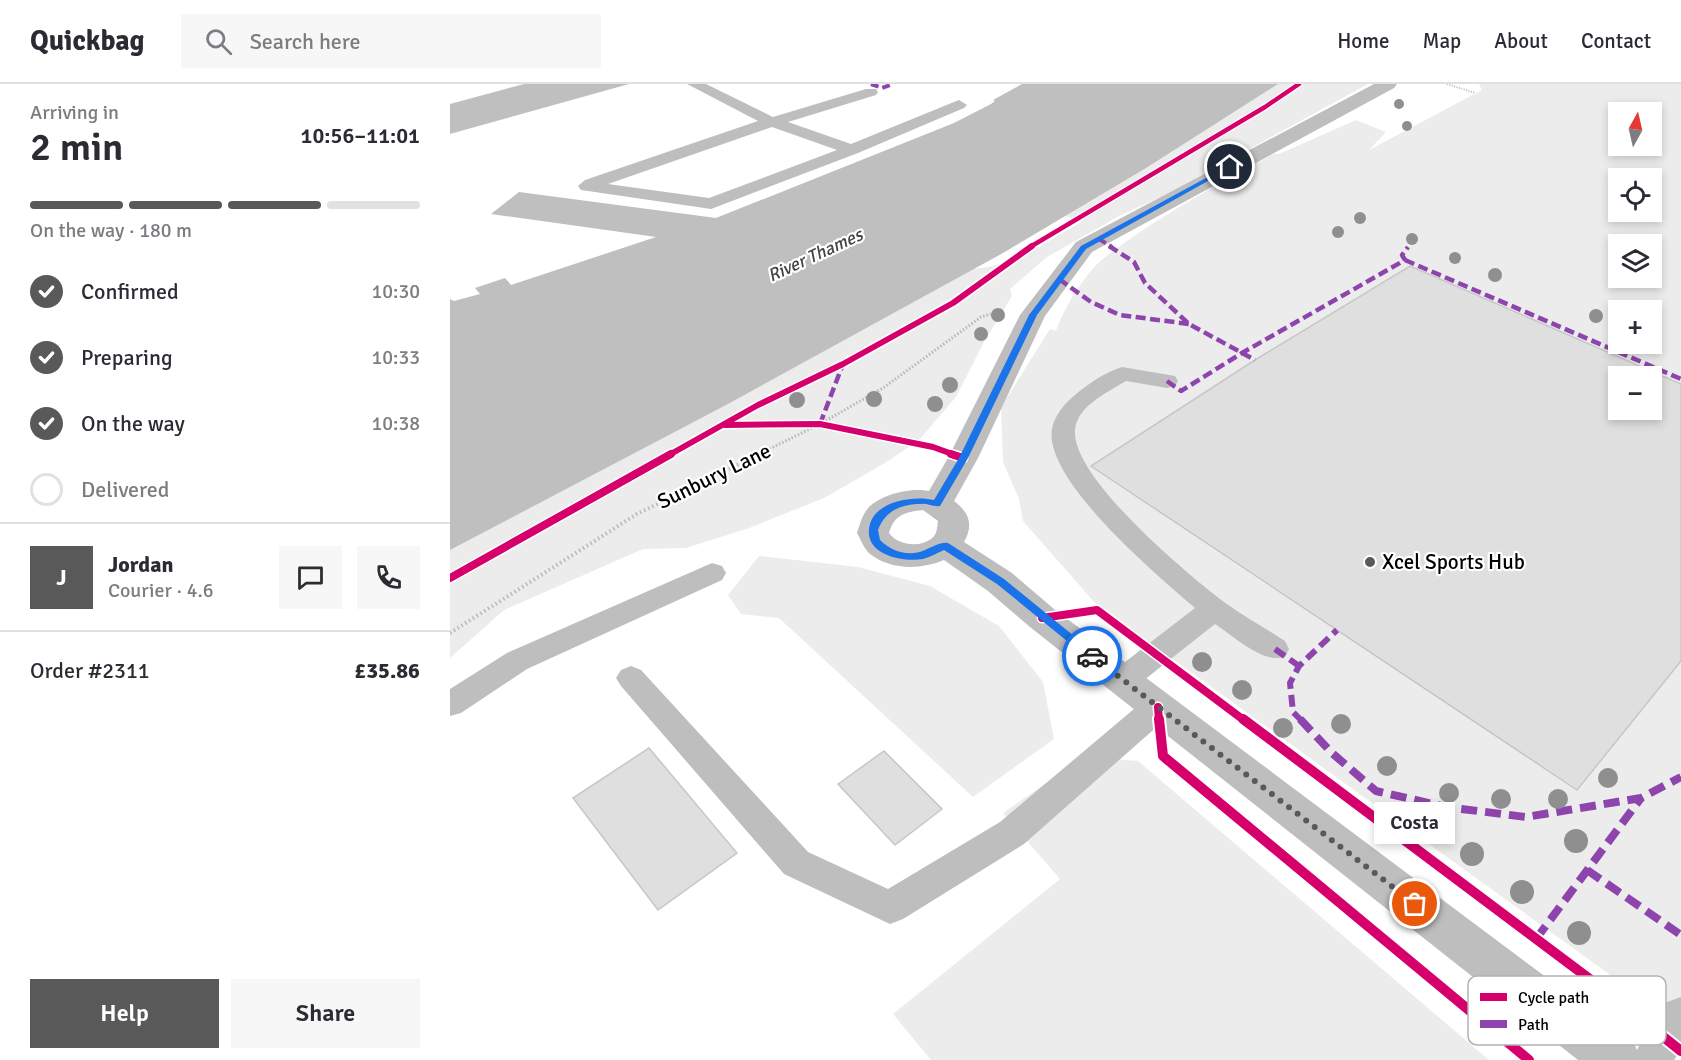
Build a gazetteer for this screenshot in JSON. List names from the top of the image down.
{
  "streets": {
    "path": ["Sunbury Lane"]
  },
  "water": ["River Thames"],
  "places": ["Xcel Sports Hub", "Costa"],
  "legend": ["Cycle path", "Path"],
  "north": "top",
  "page": {
    "header": "Quickbag",
    "search": "Search here",
    "nav": [
      "Home",
      "Map",
      "About",
      "Contact"
    ],
    "heading": ["2 min", "Arriving in", "10:56–11:01"],
    "panel": [
      "Jordan",
      "Courier · 4.6",
      "Order #2311",
      "£35.86"
    ],
    "map_buttons": ["+", "−"],
    "bar": "On the way · 180 m",
    "list": [
      ["Confirmed", "10:30"],
      ["Preparing", "10:33"],
      ["On the way", "10:38"],
      "Delivered"
    ],
    "round": "J",
    "bubble": "Costa",
    "buttons": ["Help", "Share"]
  }
}
